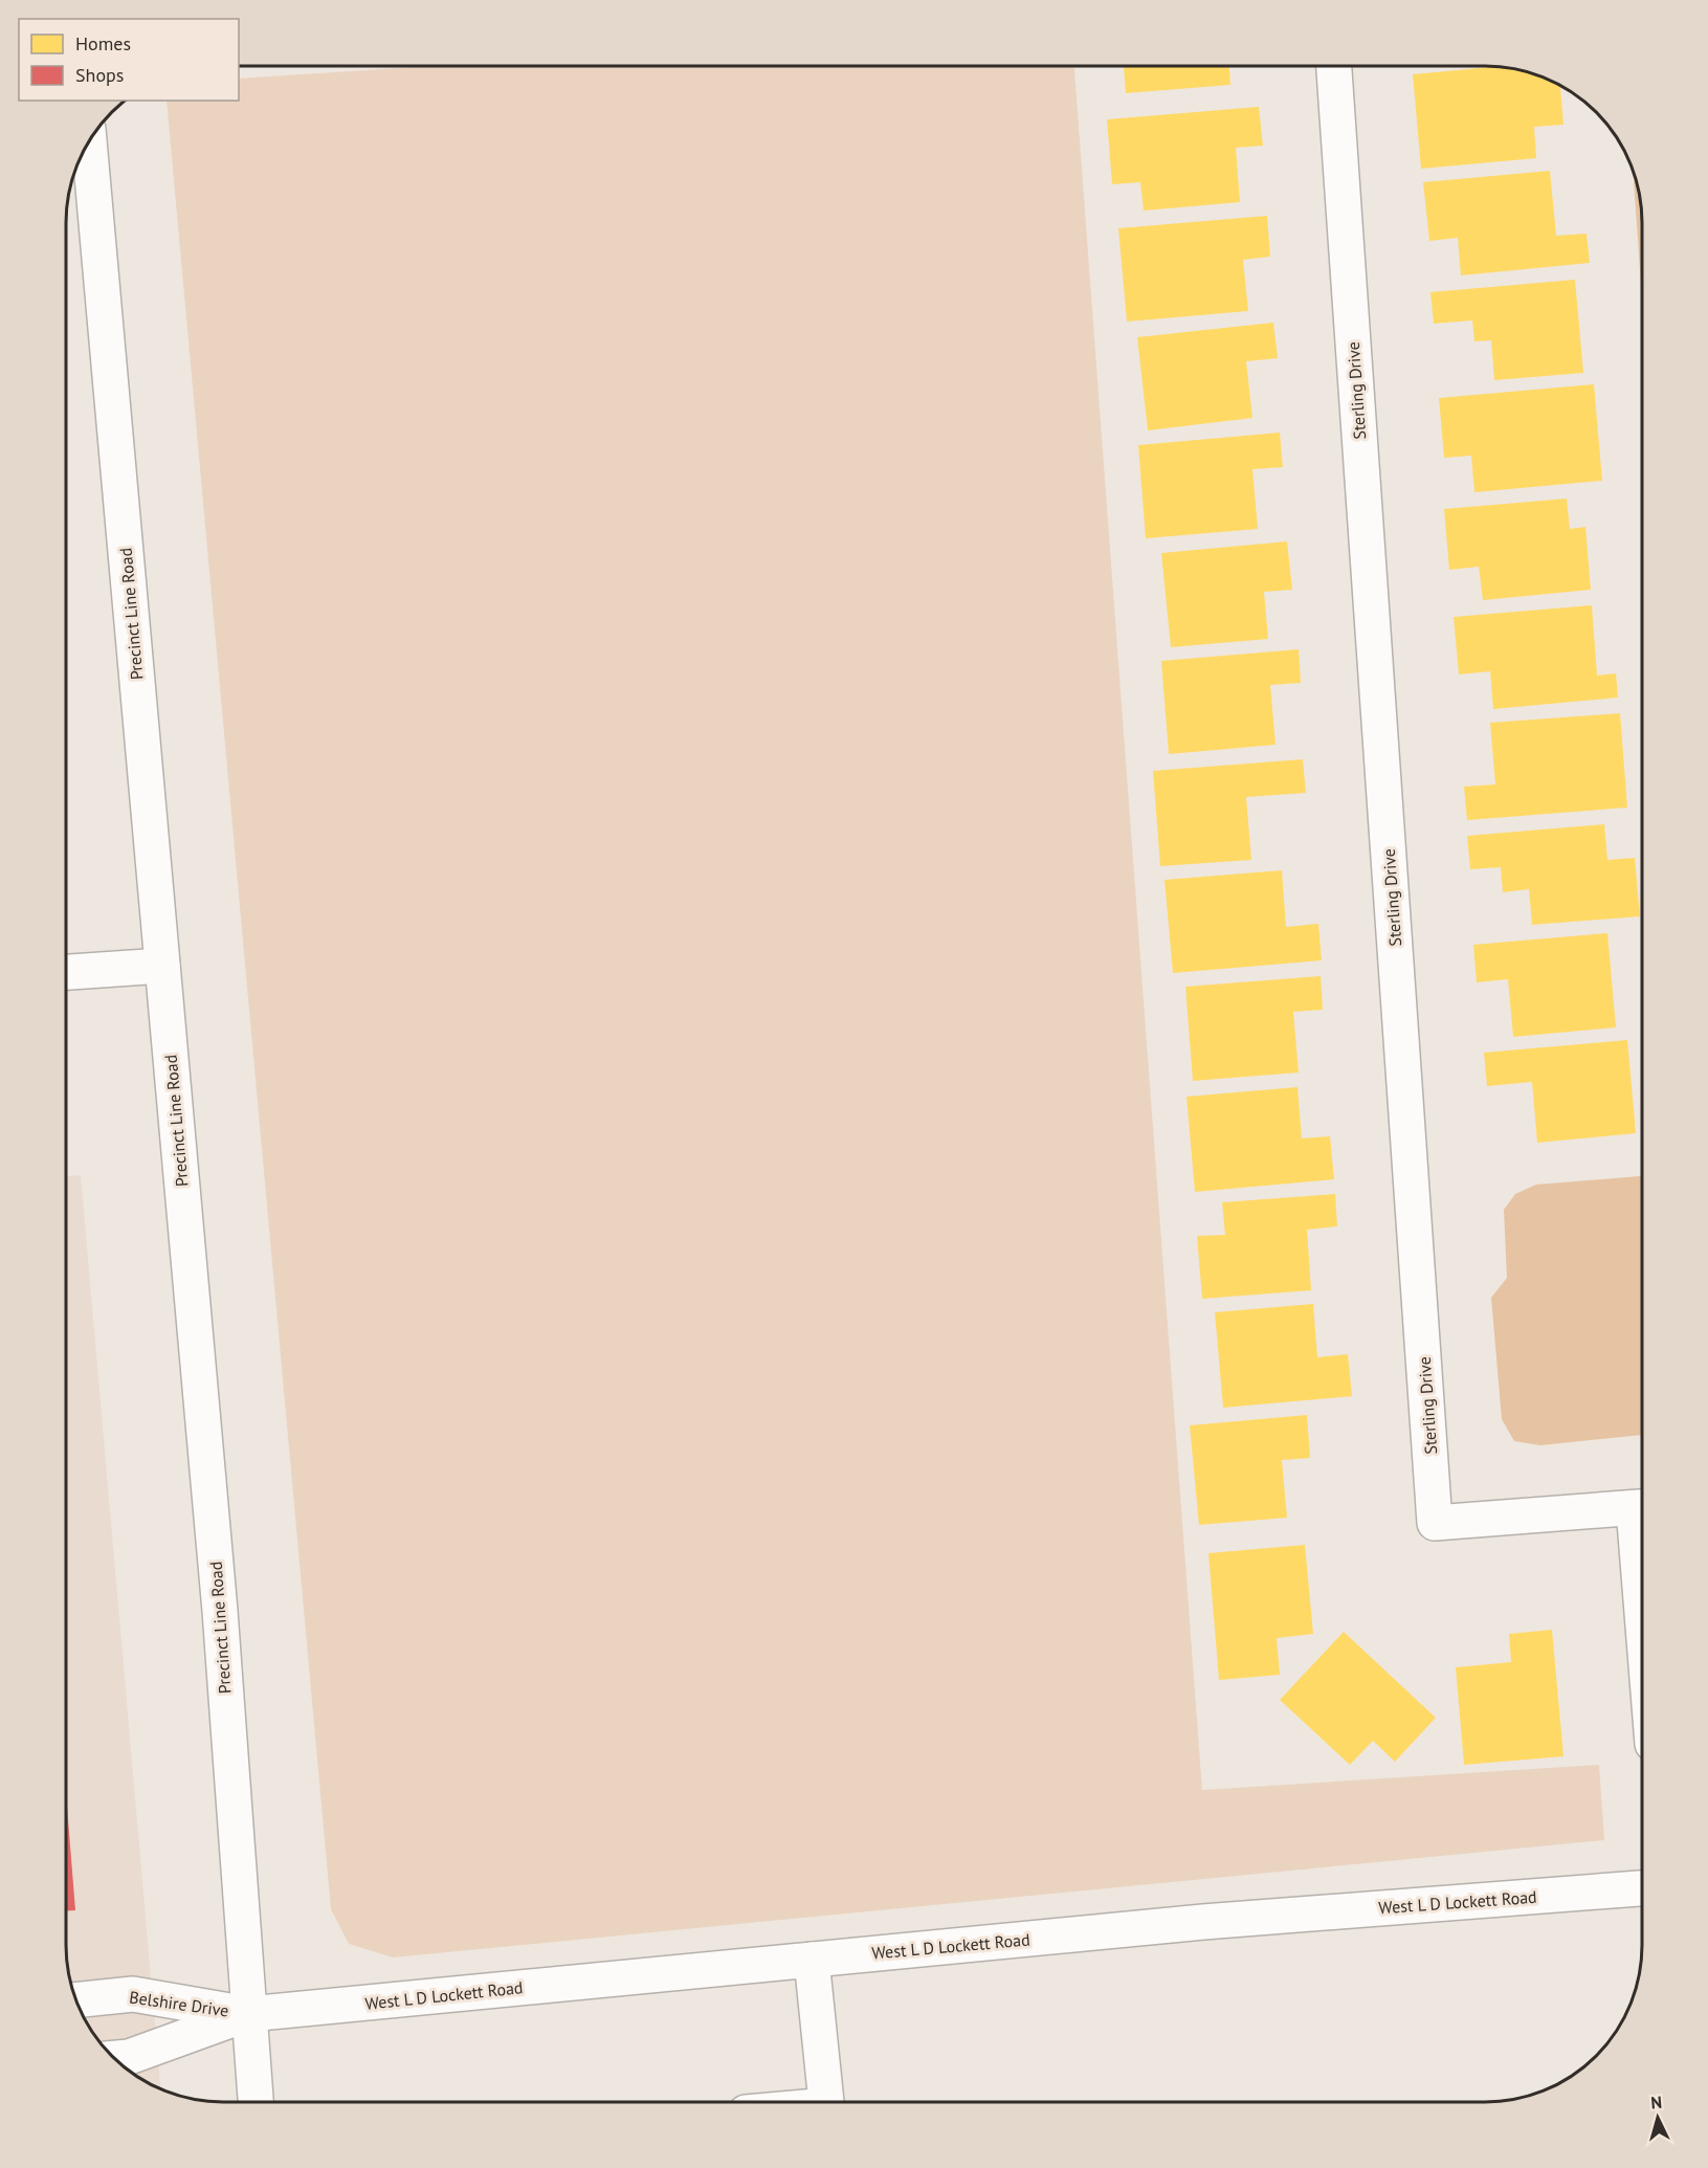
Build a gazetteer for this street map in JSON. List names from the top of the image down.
{
  "streets": {
    "main road": [
      "Sterling Drive",
      "Precinct Line Road",
      "West L D Lockett Road",
      "Belshire Drive"
    ]
  },
  "crossings": [
    ["Precinct Line Road", "West L D Lockett Road"],
    ["Precinct Line Road", "Belshire Drive"],
    ["West L D Lockett Road", "Belshire Drive"]
  ],
  "legend": ["Homes", "Shops"],
  "north": "top"
}
